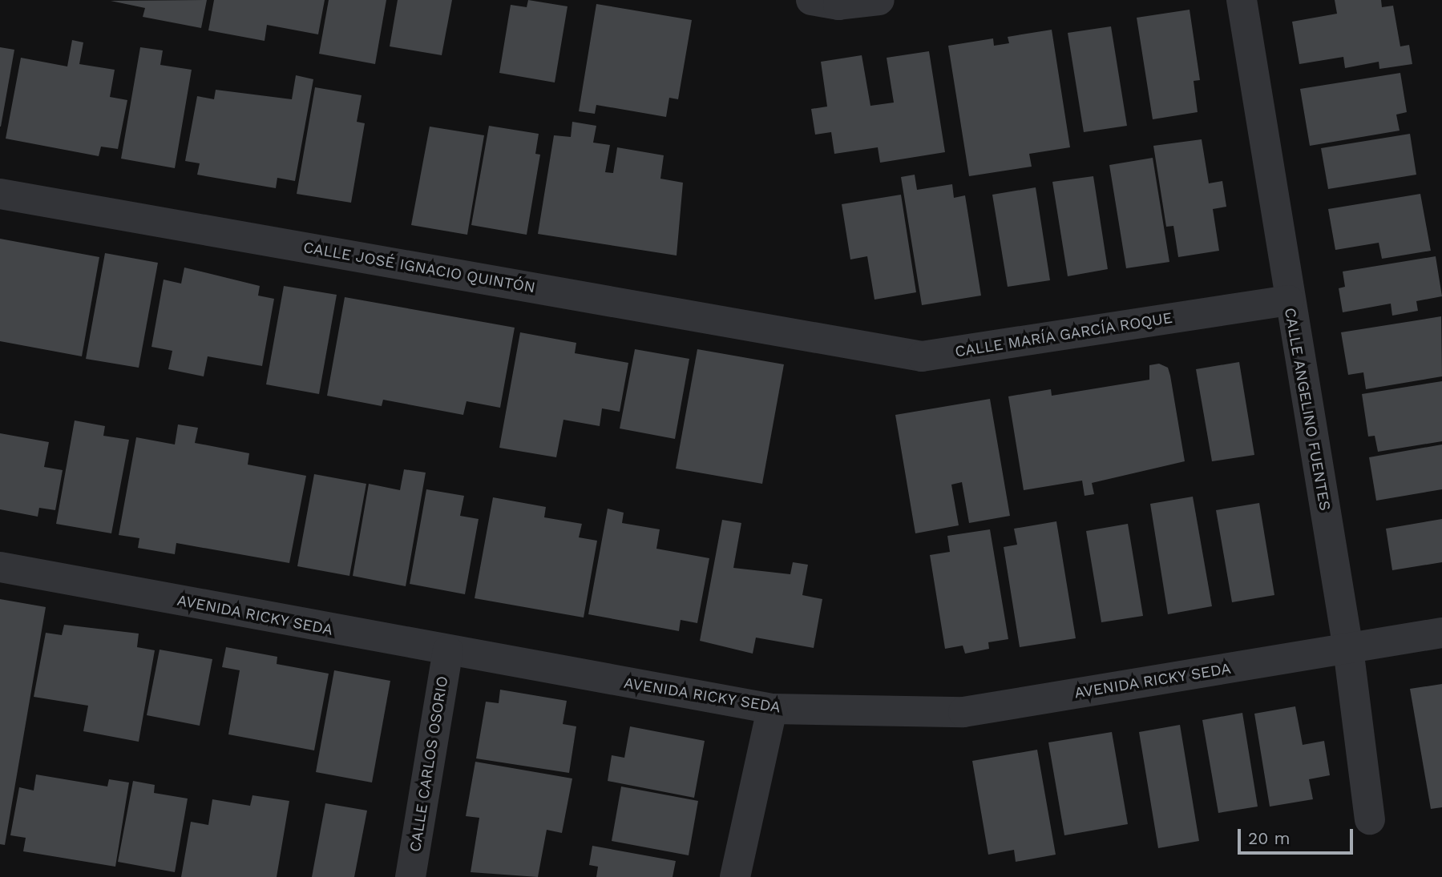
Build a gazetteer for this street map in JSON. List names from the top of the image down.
{
  "streets": {
    "street": [
      "CALLE JOSÉ IGNACIO QUINTÓN",
      "CALLE MARÍA GARCÍA ROQUE",
      "CALLE ANGELINO FUENTES",
      "AVENIDA RICKY SEDA",
      "CALLE CARLOS OSORIO"
    ]
  },
  "crossings": [
    ["CALLE JOSÉ IGNACIO QUINTÓN", "CALLE MARÍA GARCÍA ROQUE"],
    ["CALLE MARÍA GARCÍA ROQUE", "CALLE ANGELINO FUENTES"],
    ["CALLE ANGELINO FUENTES", "AVENIDA RICKY SEDA"],
    ["AVENIDA RICKY SEDA", "CALLE CARLOS OSORIO"]
  ],
  "scale_bar": "20 m"
}
